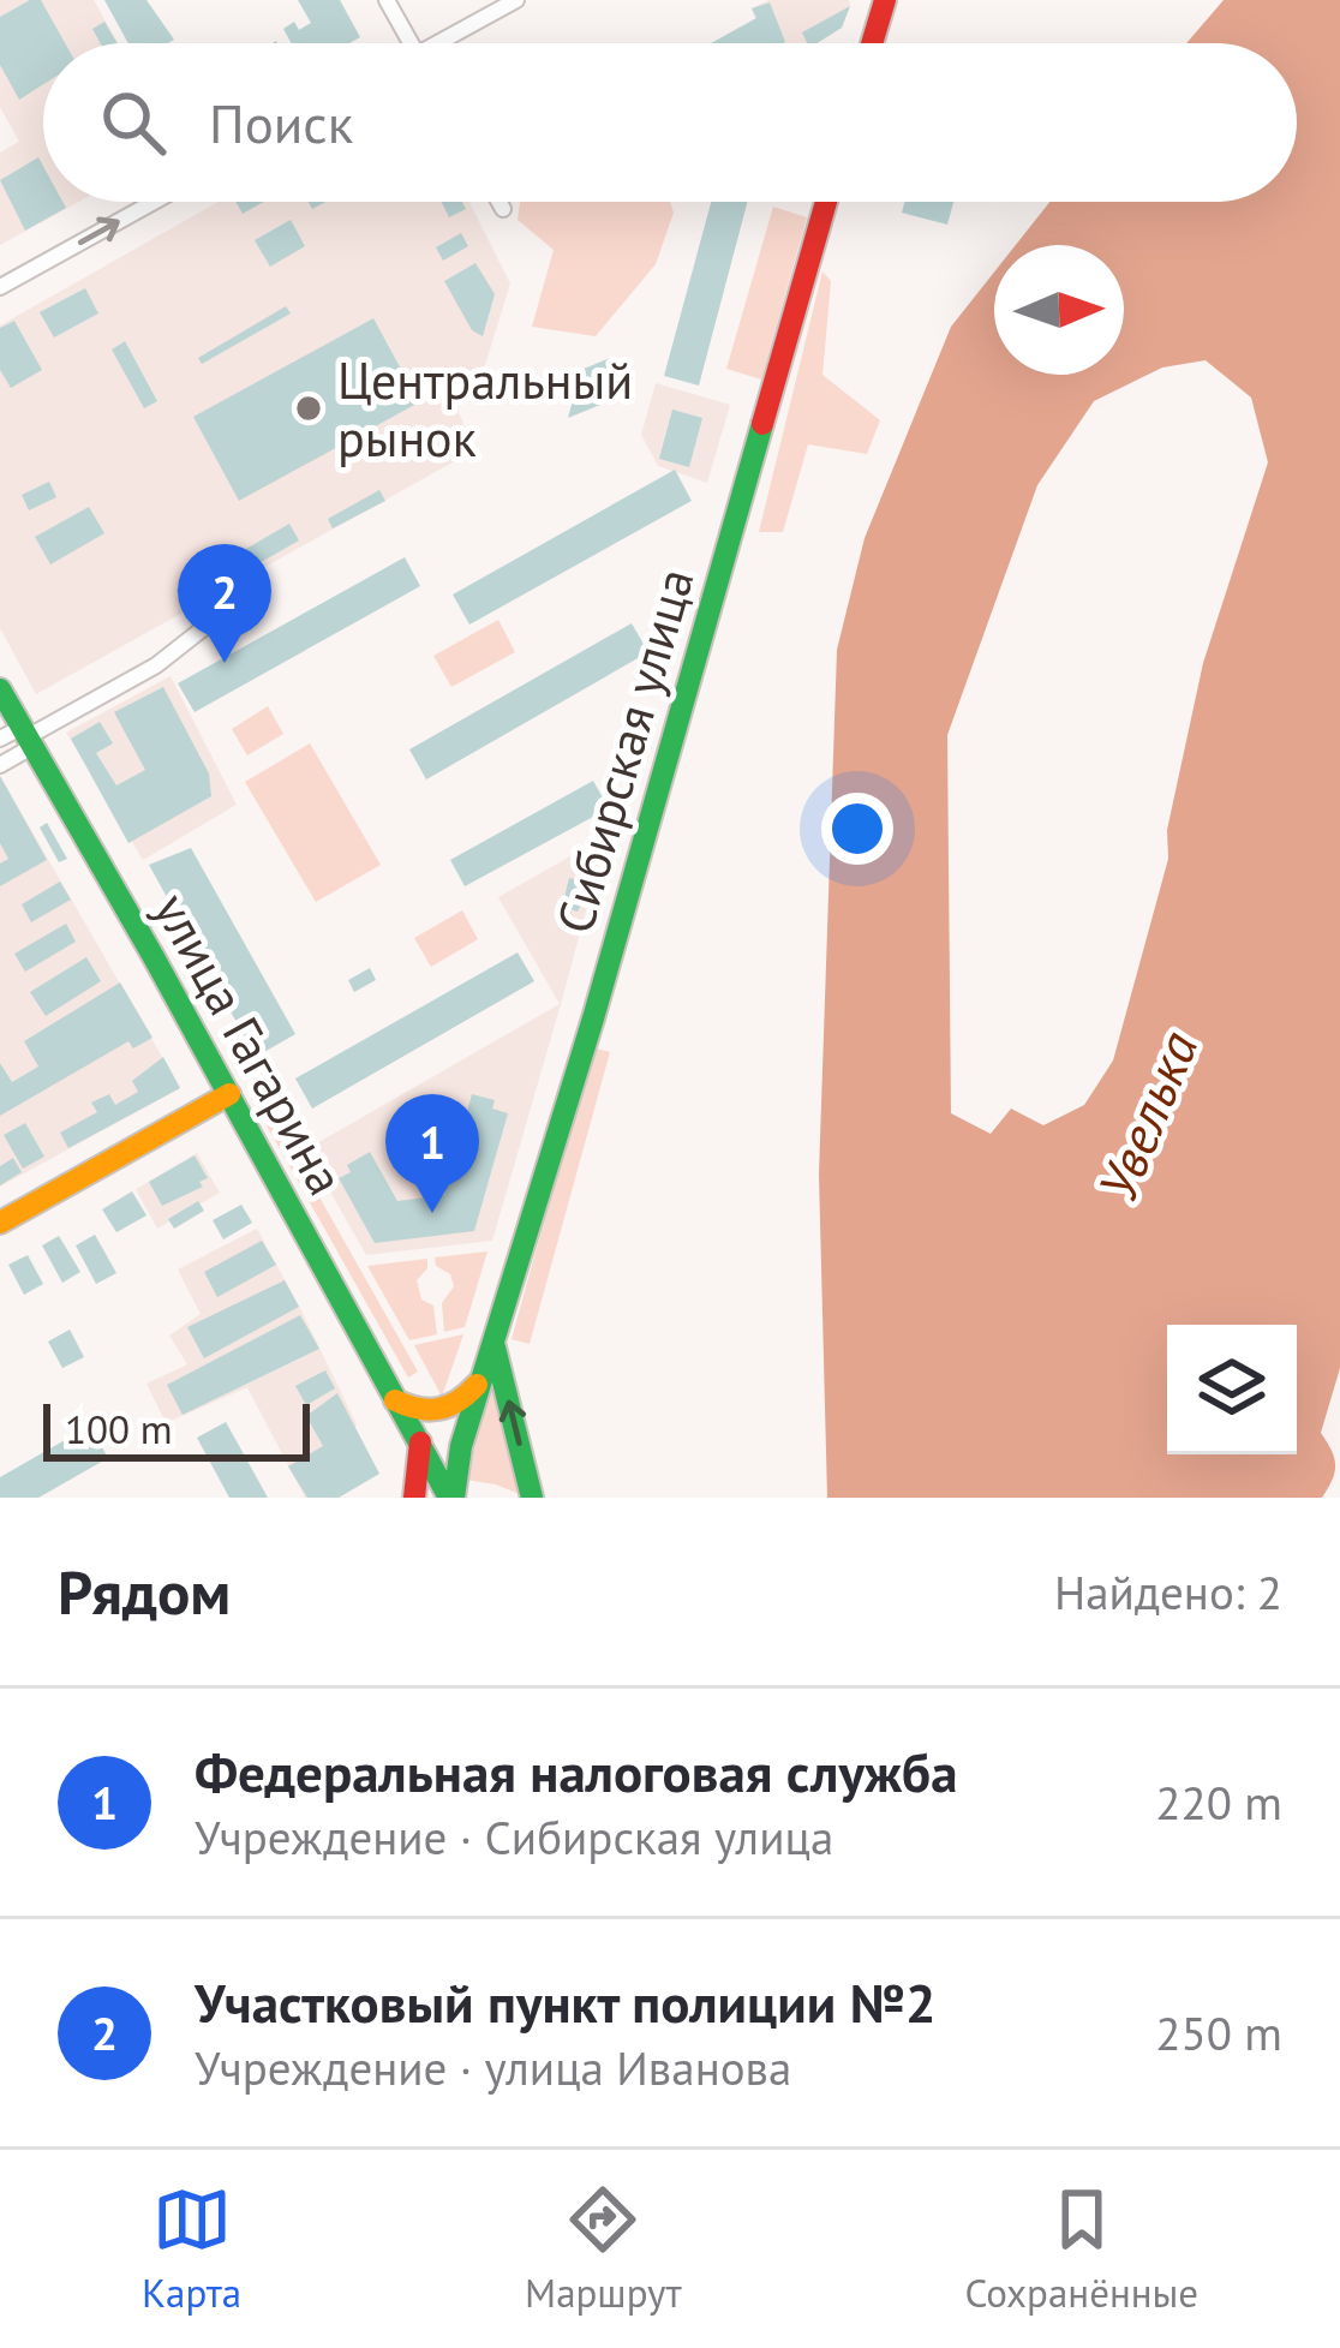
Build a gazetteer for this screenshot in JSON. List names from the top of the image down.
{
  "streets": {
    "street": ["Сибирская улица", "улица Гагарина"]
  },
  "crossings": [
    ["Сибирская улица", "улица Гагарина"]
  ],
  "water": ["Увелька"],
  "places": ["Центральный рынок"],
  "scale_bar": "100 m",
  "north": "right",
  "page": {
    "search": "Поиск",
    "pins": ["2", "1"],
    "scale": "100 m",
    "heading": ["Рядом", "Найдено: 2"],
    "list": [
      {
        "mark": "1",
        "name": "Федеральная налоговая служба",
        "note": "Учреждение · Сибирская улица",
        "value": "220 m"
      },
      {
        "mark": "2",
        "name": "Участковый пункт полиции №2",
        "note": "Учреждение · улица Иванова",
        "value": "250 m"
      }
    ],
    "nav": ["Карта", "Маршрут", "Сохранённые"]
  }
}
